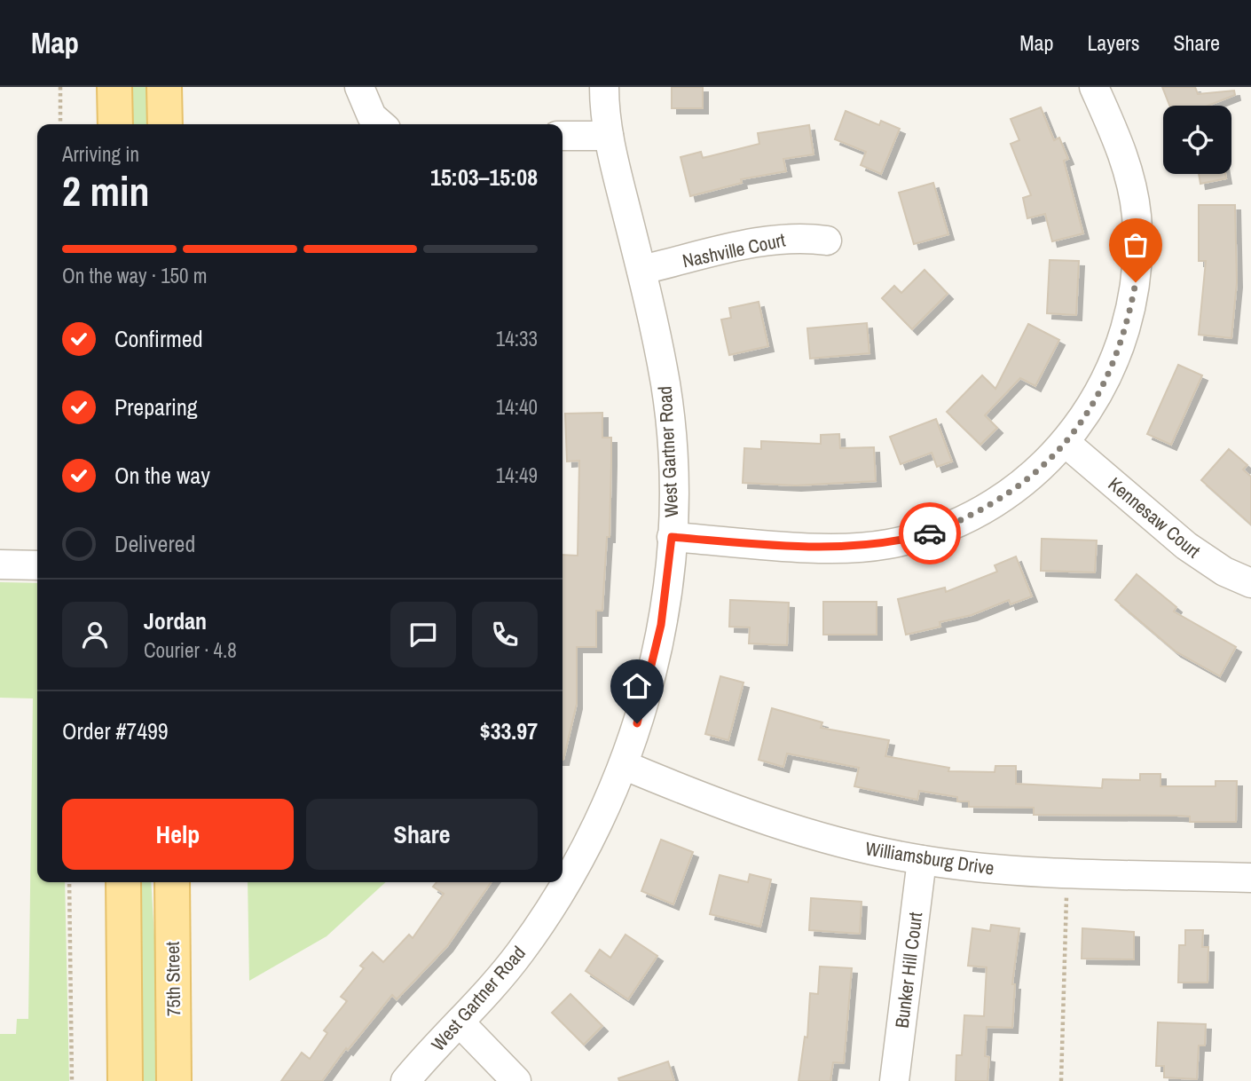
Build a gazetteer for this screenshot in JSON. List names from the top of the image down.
{
  "streets": {
    "main road": ["75th Street"],
    "street": [
      "Nashville Court",
      "West Gartner Road",
      "Kennesaw Court",
      "Williamsburg Drive",
      "Bunker Hill Court"
    ]
  },
  "crossings": [
    ["Nashville Court", "West Gartner Road"],
    ["West Gartner Road", "Williamsburg Drive"],
    ["Williamsburg Drive", "Bunker Hill Court"]
  ],
  "page": {
    "header": "Map",
    "nav": ["Map", "Layers", "Share"],
    "heading": ["2 min", "Arriving in", "15:03–15:08"],
    "panel": [
      "Jordan",
      "Courier · 4.8",
      "Order #7499",
      "$33.97"
    ],
    "bar": "On the way · 150 m",
    "list": [
      ["Confirmed", "14:33"],
      ["Preparing", "14:40"],
      ["On the way", "14:49"],
      "Delivered"
    ],
    "buttons": ["Help", "Share"]
  }
}
